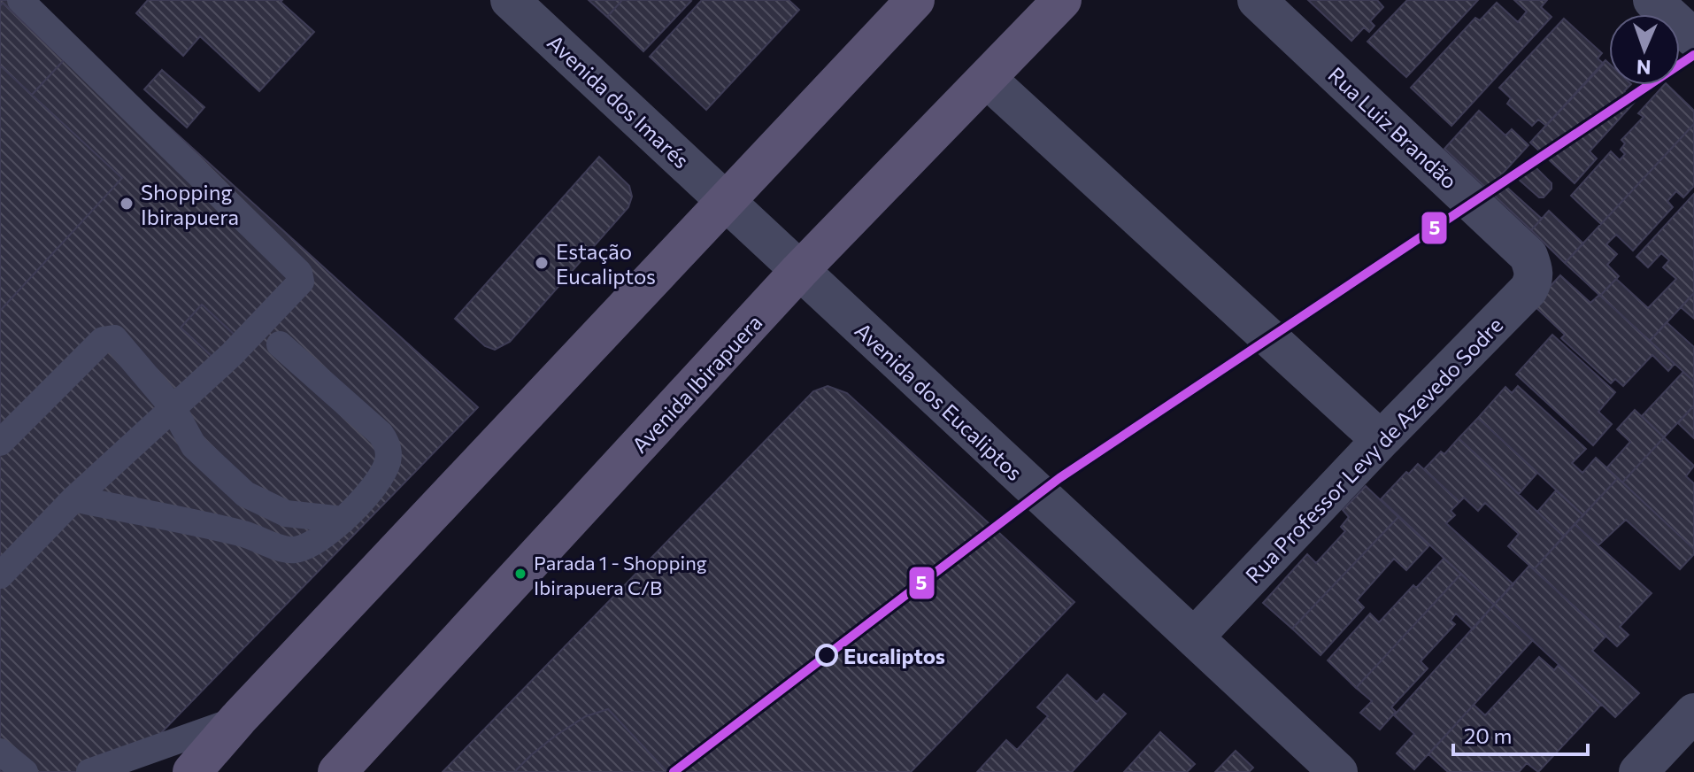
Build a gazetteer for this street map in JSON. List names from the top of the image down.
{
  "streets": {
    "main road": ["Avenida Ibirapuera"],
    "street": [
      "Avenida dos Imarés",
      "Rua Luiz Brandão",
      "Avenida dos Eucaliptos",
      "Rua Professor Levy de Azevedo Sodre"
    ]
  },
  "crossings": [
    ["Avenida dos Imarés", "Avenida dos Eucaliptos"],
    ["Rua Luiz Brandão", "Rua Professor Levy de Azevedo Sodre"],
    ["Avenida Ibirapuera", "Avenida dos Eucaliptos"],
    ["Avenida dos Eucaliptos", "Rua Professor Levy de Azevedo Sodre"]
  ],
  "places": [
    "Shopping Ibirapuera",
    "Estação Eucaliptos",
    "Parada 1 - Shopping Ibirapuera C/B",
    "Eucaliptos"
  ],
  "lines": ["transit line 5"],
  "scale_bar": "20 m",
  "north": "bottom"
}
